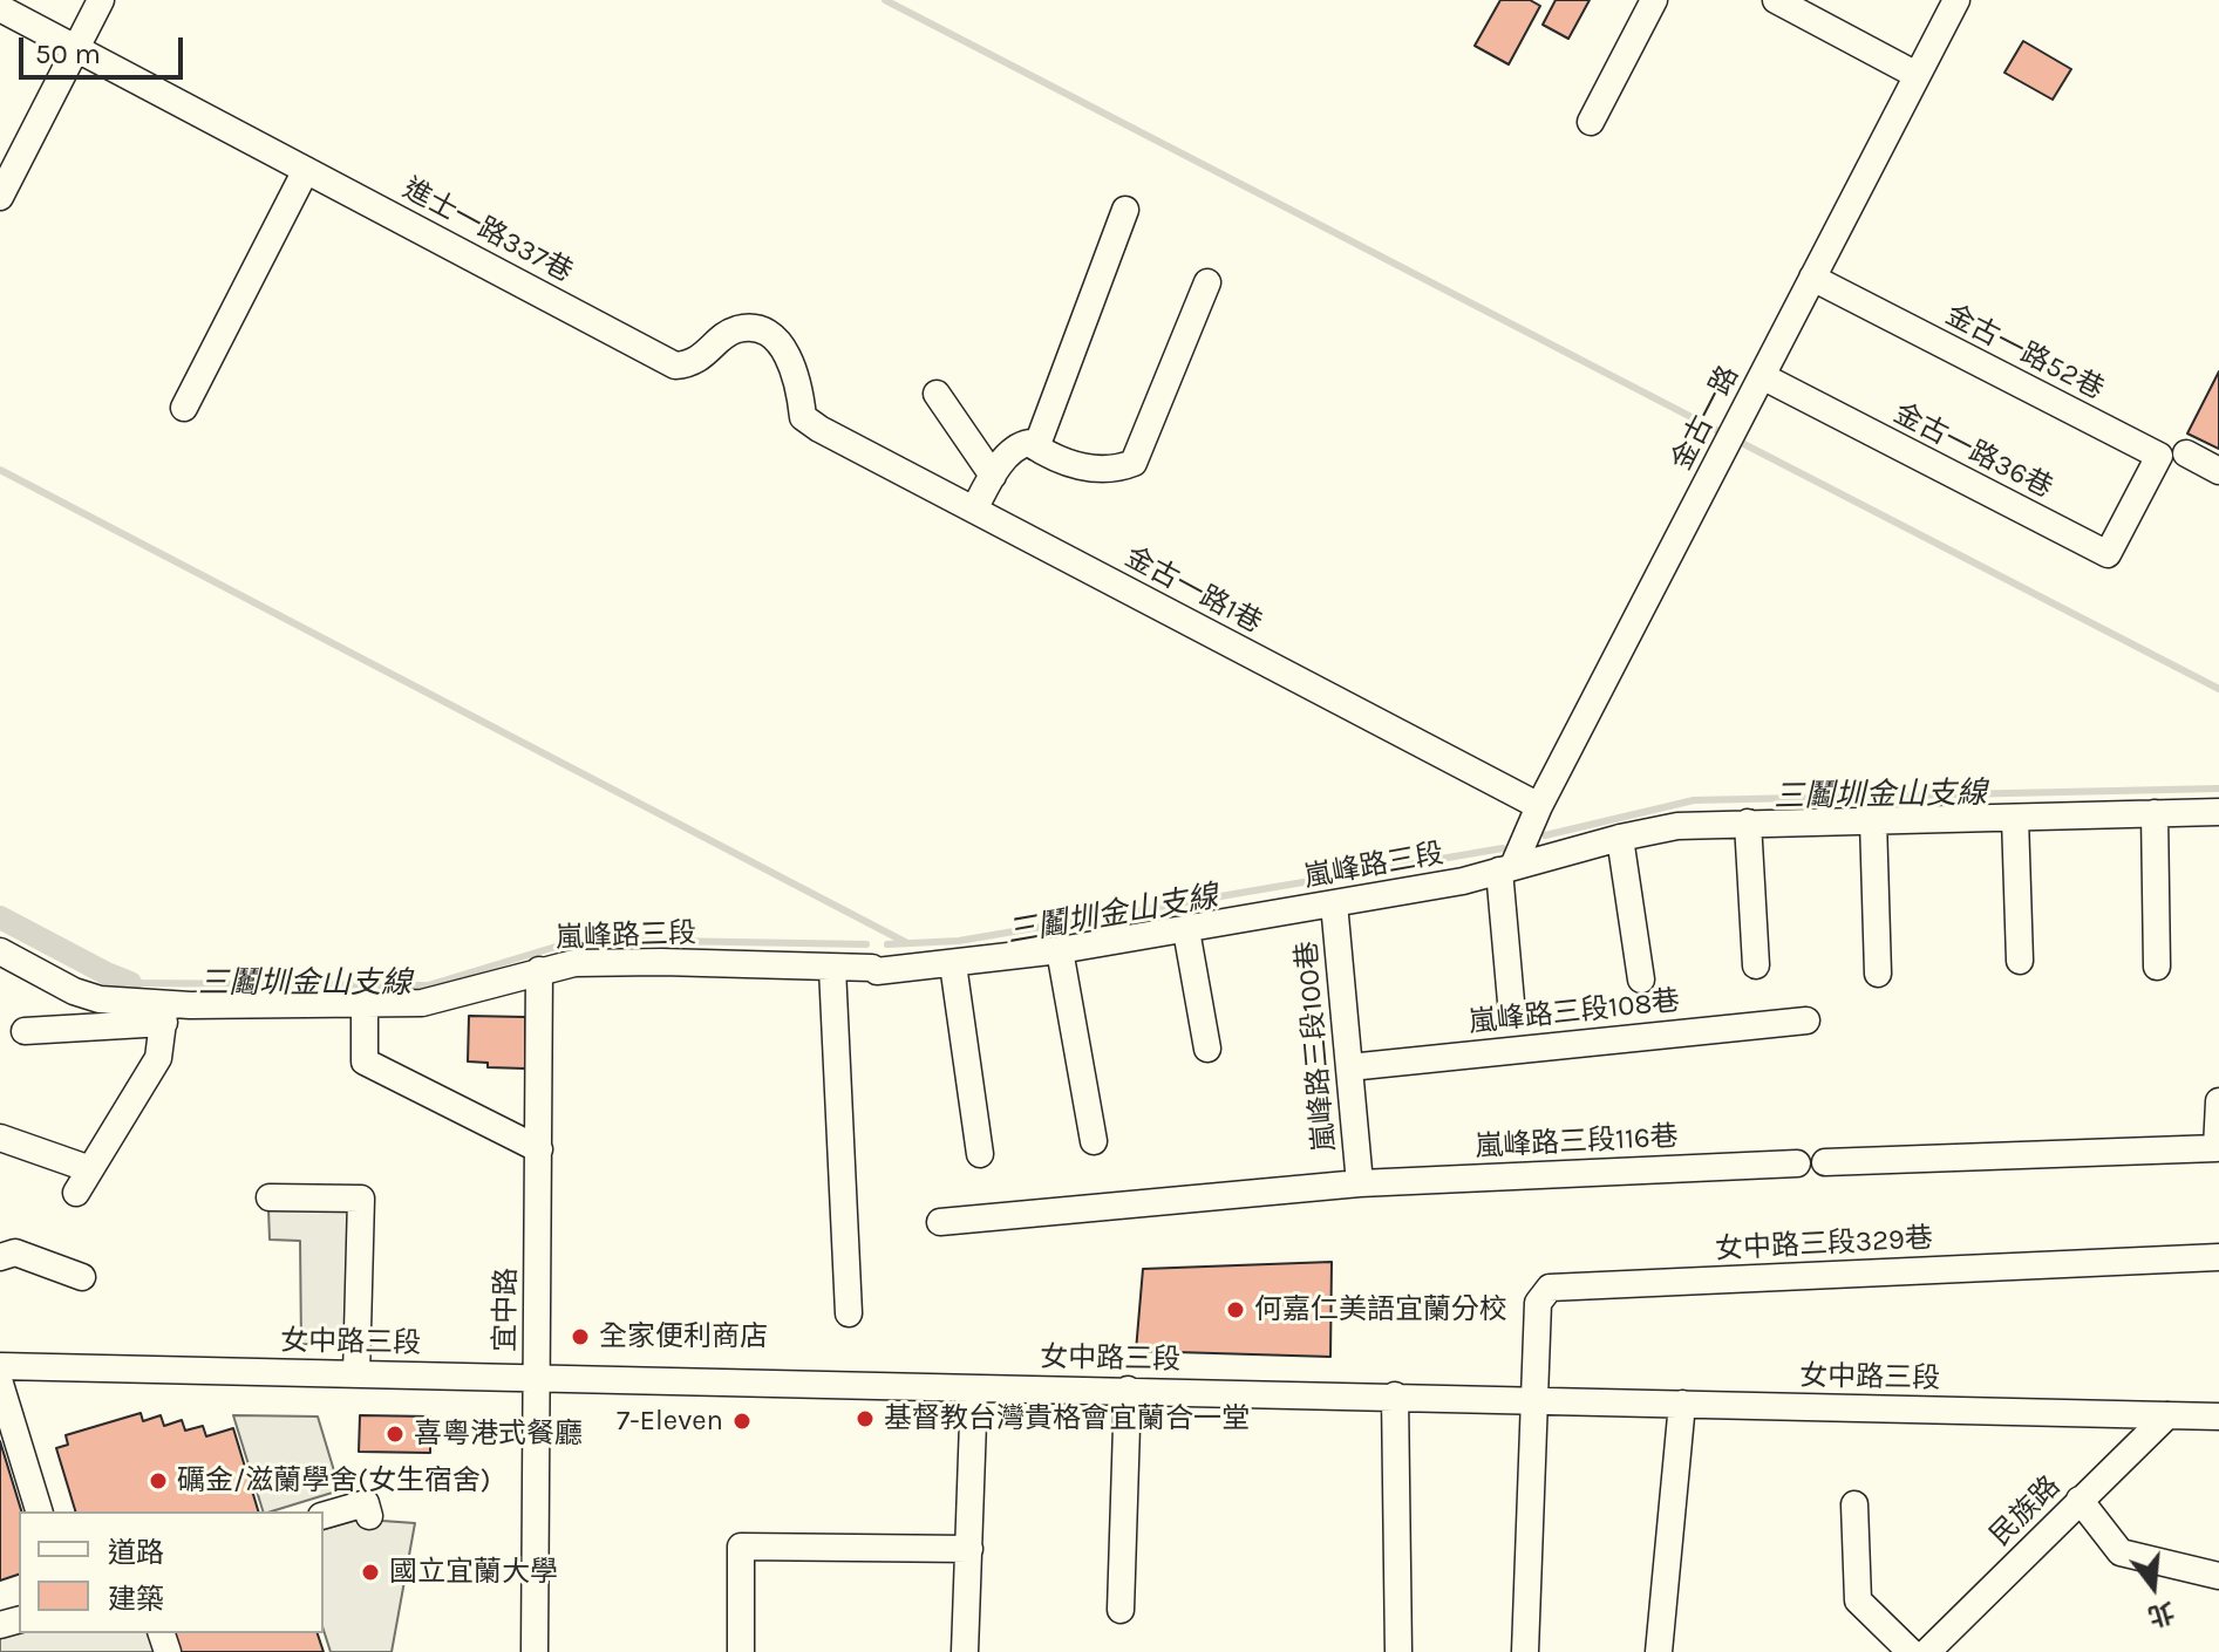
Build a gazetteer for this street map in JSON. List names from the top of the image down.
{
  "streets": {
    "street": [
      "進士一路337巷",
      "金古一路52巷",
      "金古一路",
      "金古一路36巷",
      "金古一路1巷",
      "嵐峰路三段",
      "嵐峰路三段108巷",
      "嵐峰路三段100巷",
      "嵐峰路三段116巷",
      "女中路三段329巷",
      "宜中路",
      "女中路三段",
      "民族路"
    ]
  },
  "crossings": [
    ["進士一路337巷", "金古一路1巷"],
    ["金古一路52巷", "金古一路"],
    ["金古一路52巷", "金古一路36巷"],
    ["金古一路", "金古一路36巷"],
    ["金古一路", "金古一路1巷"],
    ["金古一路", "嵐峰路三段"],
    ["嵐峰路三段", "嵐峰路三段100巷"],
    ["嵐峰路三段", "宜中路"],
    ["嵐峰路三段108巷", "嵐峰路三段100巷"],
    ["嵐峰路三段100巷", "嵐峰路三段116巷"],
    ["女中路三段329巷", "女中路三段"],
    ["宜中路", "女中路三段"],
    ["女中路三段", "民族路"]
  ],
  "water": ["三鬮圳金山支線"],
  "places": [
    "何嘉仁美語宜蘭分校",
    "全家便利商店",
    "基督教台灣貴格會宜蘭合一堂",
    "7-Eleven",
    "喜粵港式餐廳",
    "礪金/滋蘭學舍(女生宿舍)",
    "國立宜蘭大學"
  ],
  "legend": ["道路", "建築"],
  "scale_bar": "50 m",
  "north": "bottom"
}
